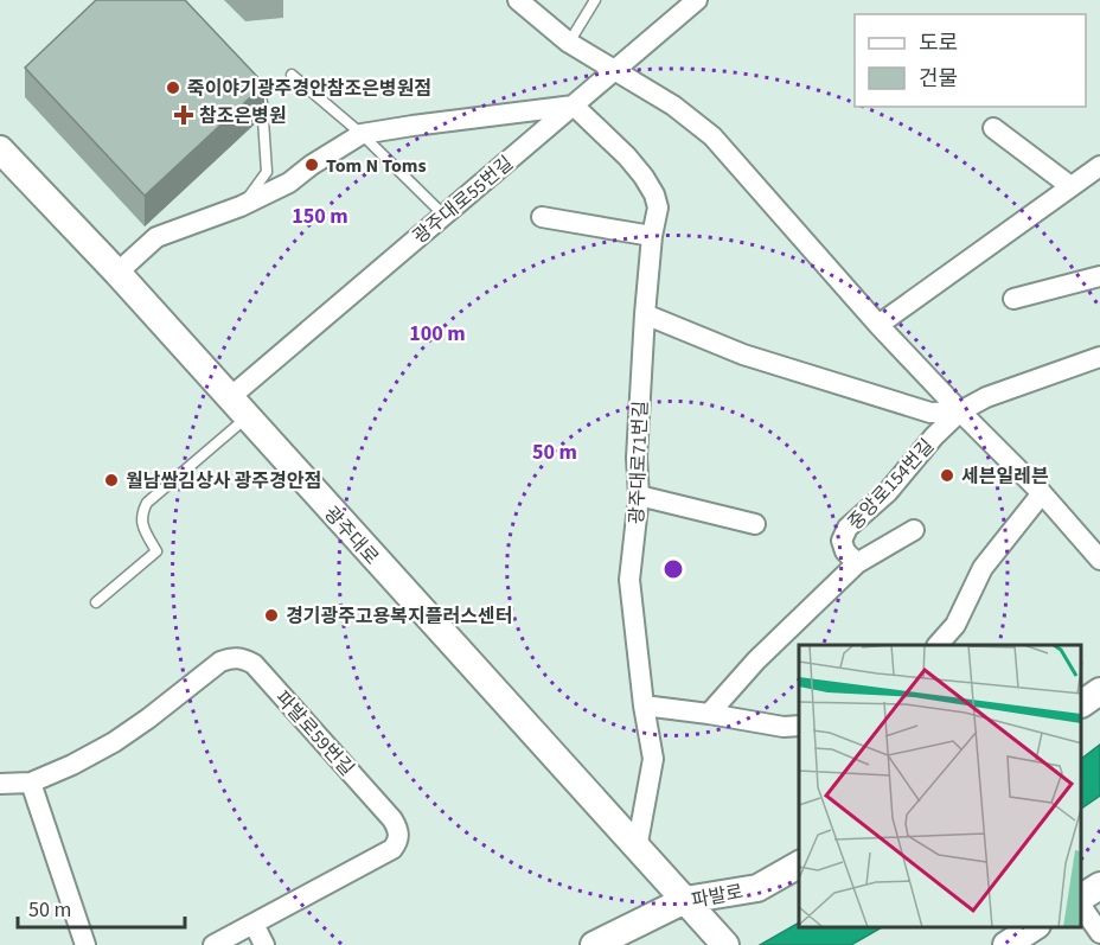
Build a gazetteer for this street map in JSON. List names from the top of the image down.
{
  "streets": {
    "street": [
      "광주대로55번길",
      "광주대로71번길",
      "중앙로154번길",
      "광주대로",
      "파발로59번길",
      "파발로"
    ]
  },
  "crossings": [
    ["광주대로55번길", "광주대로71번길"],
    ["광주대로55번길", "광주대로"],
    ["광주대로71번길", "광주대로"],
    ["광주대로", "파발로"]
  ],
  "places": {
    "other": [
      "죽이야기광주경안참조은병원점",
      "Tom N Toms",
      "세븐일레븐",
      "월남쌈김상사 광주경안점",
      "경기광주고용복지플러스센터"
    ],
    "health": ["참조은병원"]
  },
  "legend": ["도로", "건물"],
  "scale_bar": "50 m",
  "rings": ["150 m", "100 m", "50 m"]
}
